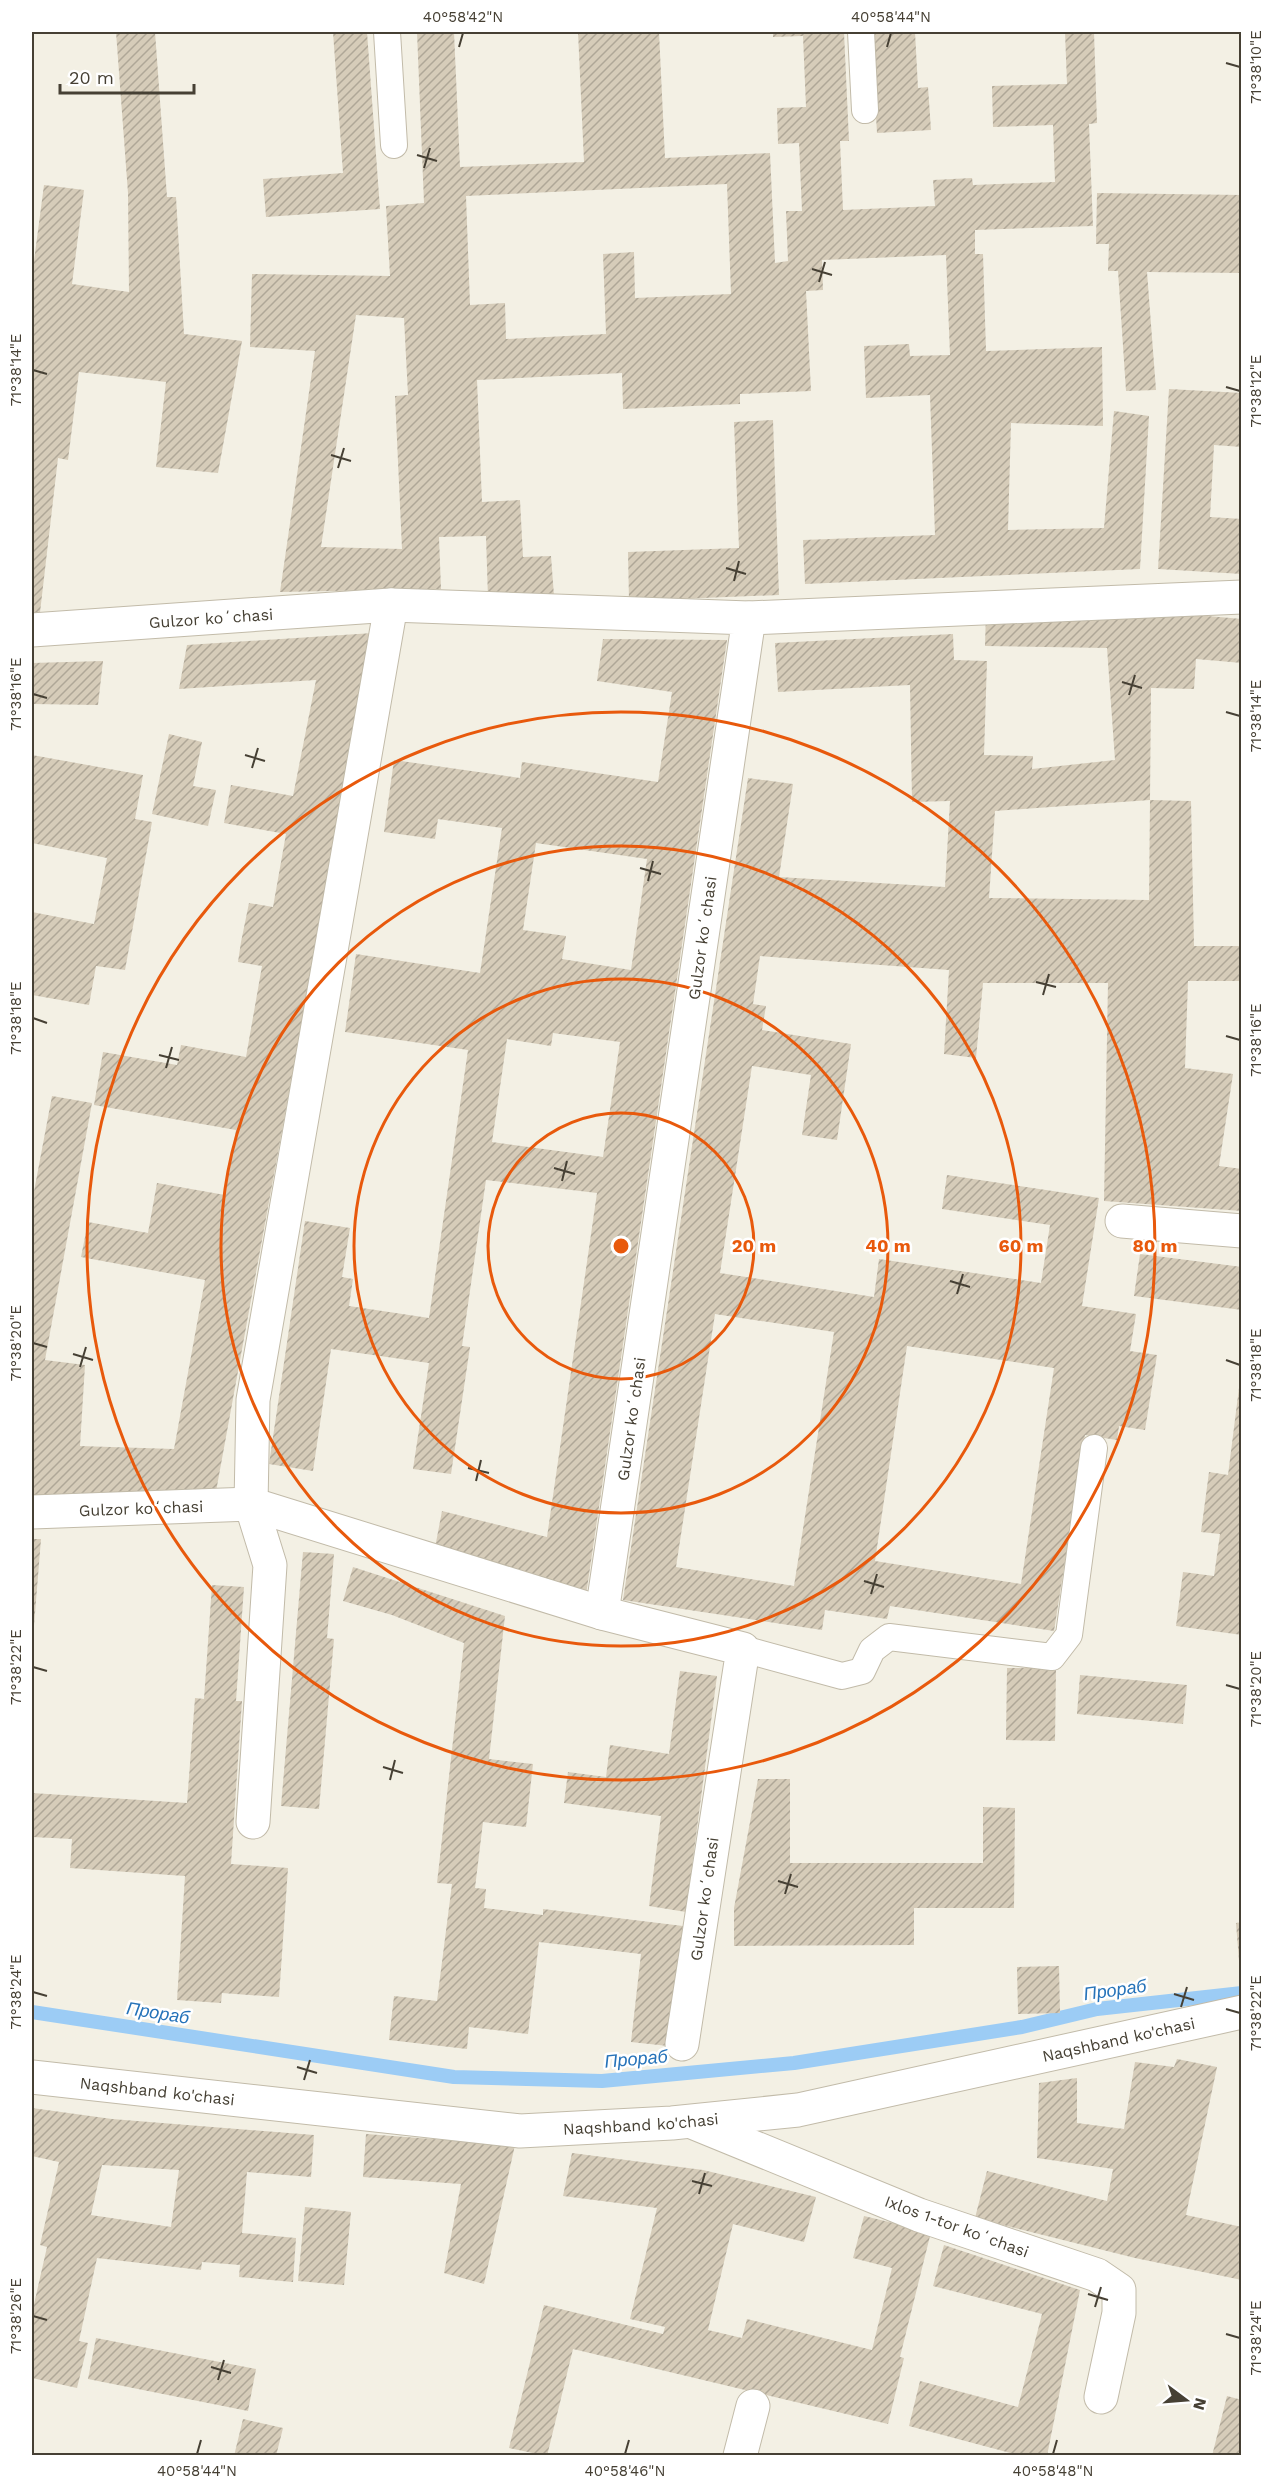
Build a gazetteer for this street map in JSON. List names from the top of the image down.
{
  "streets": {
    "street": ["Gulzor koʻchasi", "Naqshband ko'chasi", "Ixlos 1-tor koʻchasi"]
  },
  "crossings": [
    ["Naqshband ko'chasi", "Ixlos 1-tor koʻchasi"]
  ],
  "water": ["Прораб"],
  "scale_bar": "20 m",
  "north": "right",
  "coordinates": [
    "40°58'42\"N",
    "40°58'44\"N",
    "71°38'10\"E",
    "71°38'14\"E",
    "71°38'12\"E",
    "71°38'16\"E",
    "71°38'18\"E",
    "71°38'20\"E",
    "71°38'22\"E",
    "71°38'24\"E",
    "71°38'26\"E",
    "40°58'46\"N",
    "40°58'48\"N"
  ],
  "rings": [
    "20 m",
    "40 m",
    "60 m",
    "80 m"
  ]
}
